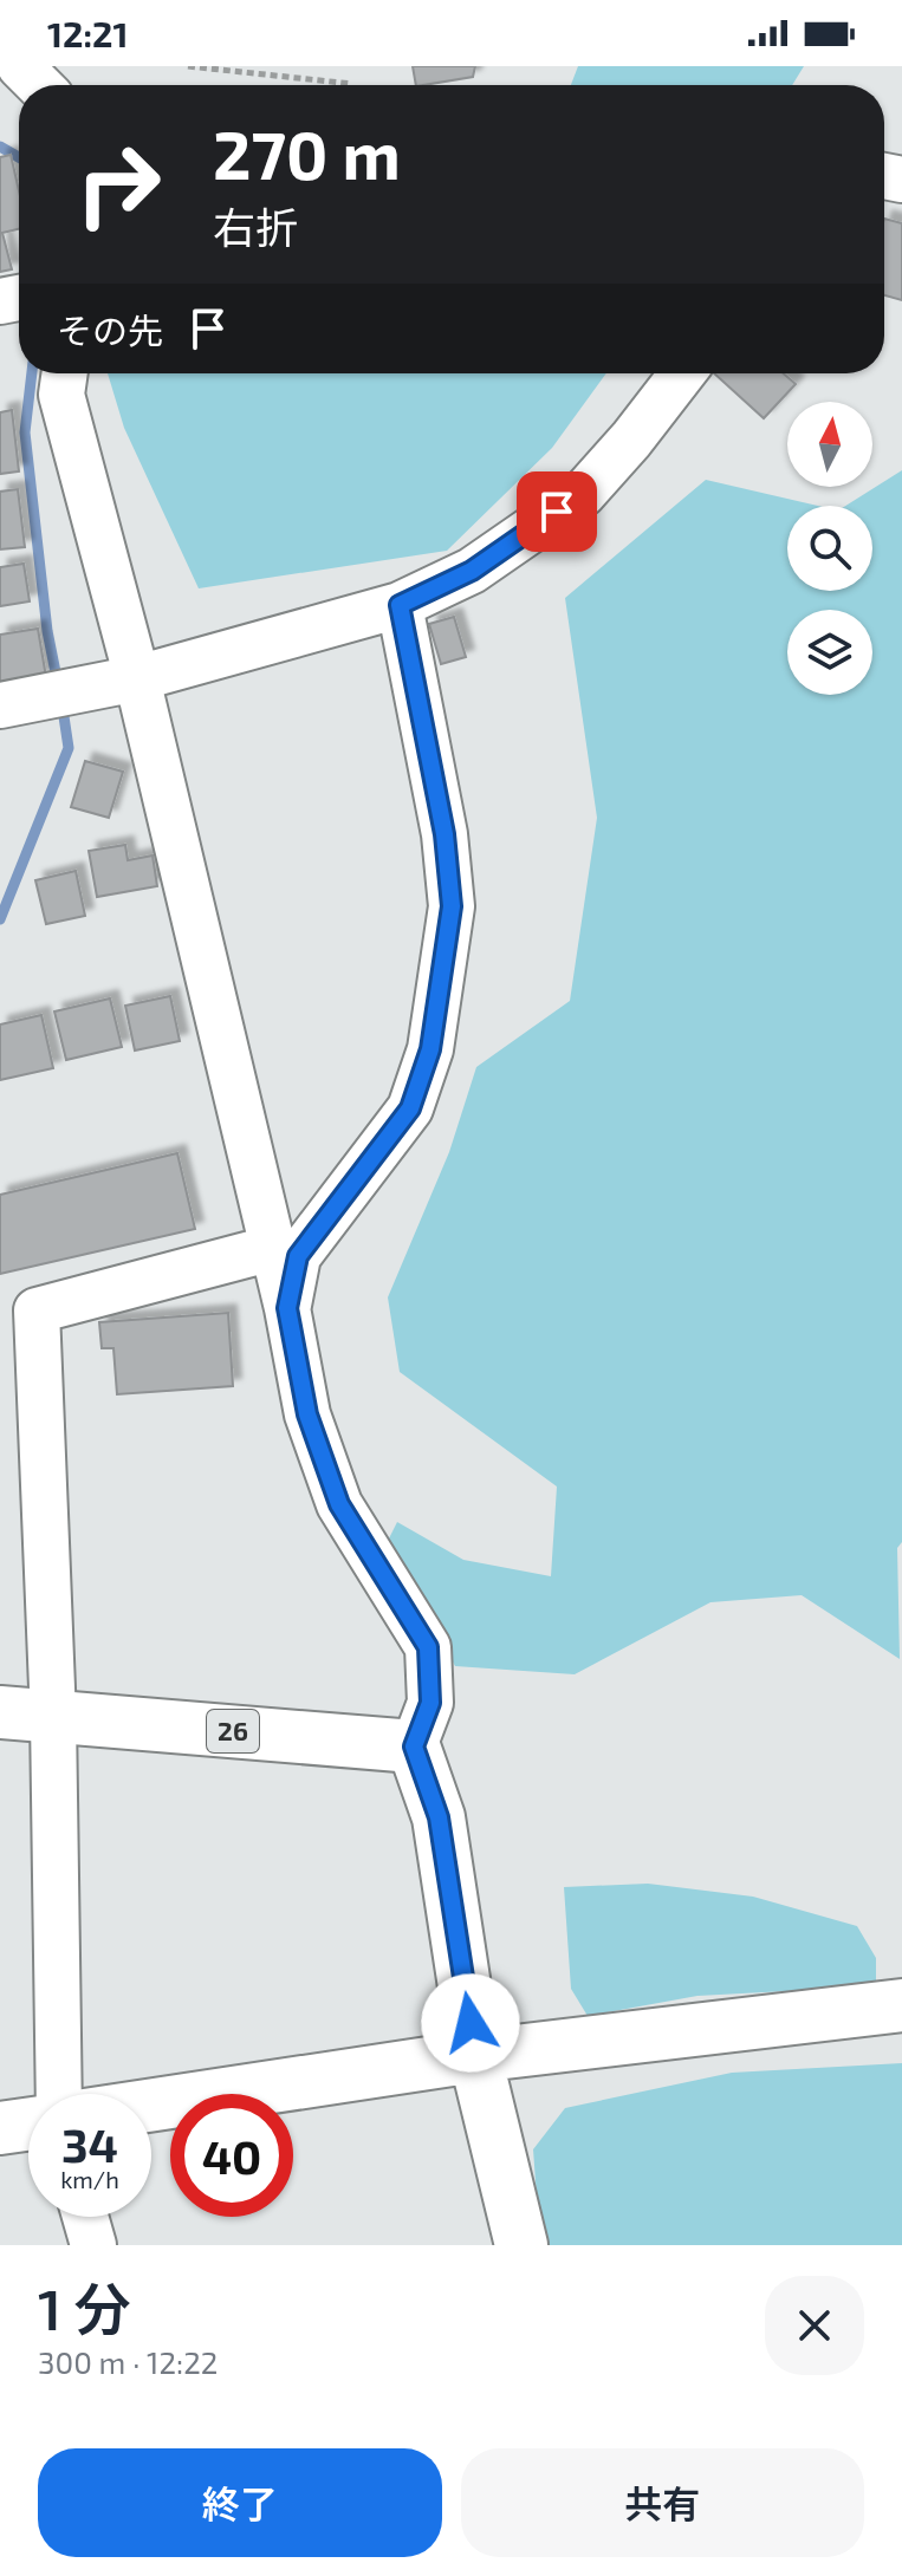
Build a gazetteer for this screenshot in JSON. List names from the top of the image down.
{
  "streets": {
    "street": ["26"]
  },
  "north": "top",
  "page": {
    "status": "12:21",
    "turn": ["270 m", "右折"],
    "then": "その先",
    "speed": "34 km/h",
    "limit": "40",
    "heading": ["1 分", "300 m · 12:22"],
    "buttons": ["終了", "共有"]
  }
}
